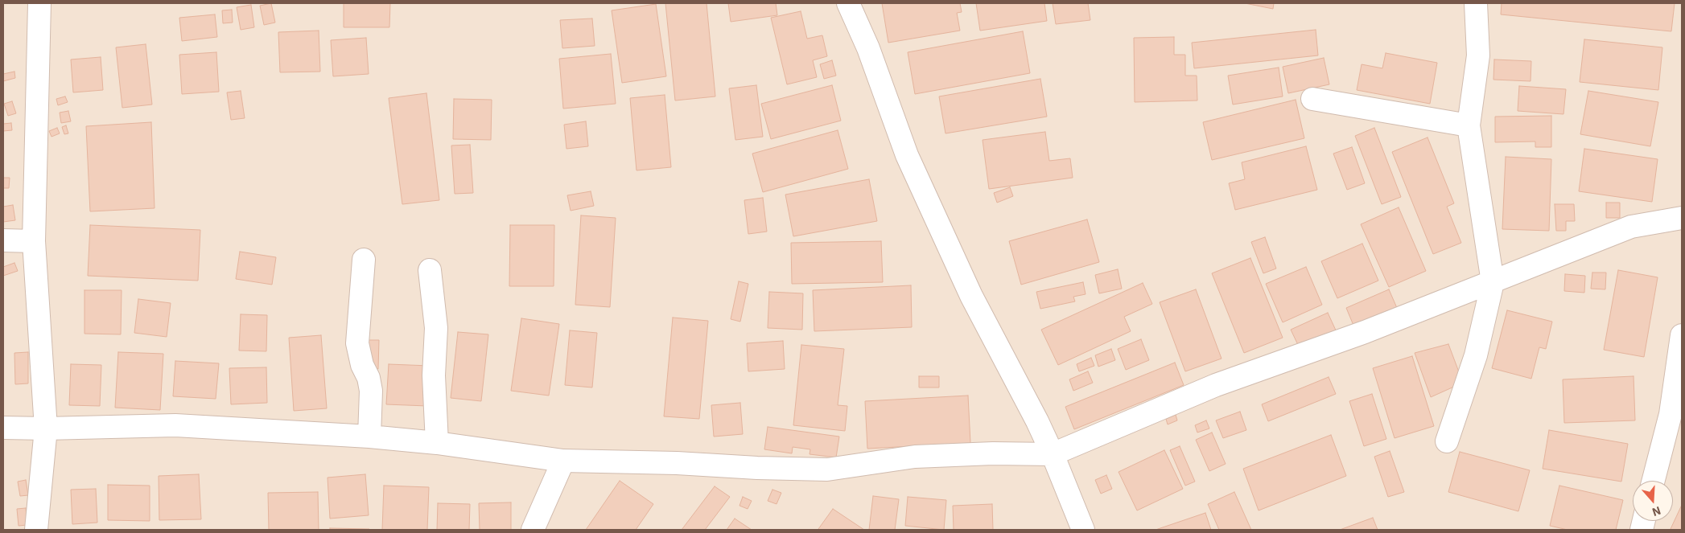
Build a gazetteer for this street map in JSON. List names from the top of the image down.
{
  "north": "bottom"
}
